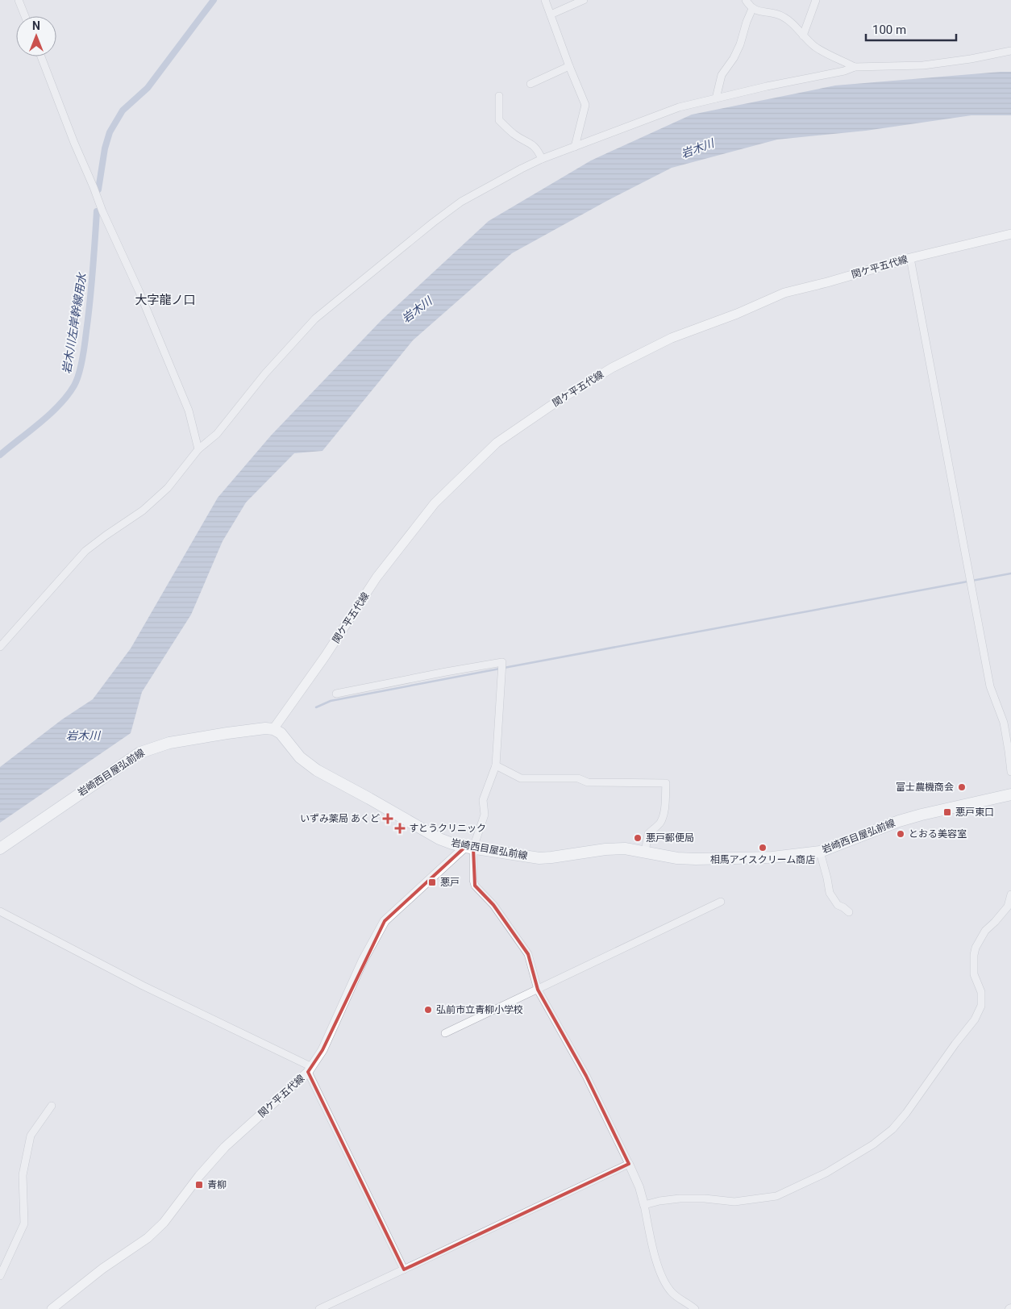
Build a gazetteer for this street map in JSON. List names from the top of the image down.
{
  "streets": {
    "main road": ["関ケ平五代線", "岩崎西目屋弘前線"]
  },
  "crossings": [
    ["関ケ平五代線", "岩崎西目屋弘前線"]
  ],
  "districts": ["大字龍ノ口"],
  "water": ["岩木川", "岩木川左岸幹線用水"],
  "places": {
    "other": [
      "富士農機商会",
      "とおる美容室",
      "悪戸郵便局",
      "相馬アイスクリーム商店",
      "弘前市立青柳小学校"
    ],
    "transit": ["悪戸東口", "悪戸", "青柳"],
    "health": ["いずみ薬局 あくど", "すとうクリニック"]
  },
  "scale_bar": "100 m",
  "north": "top"
}
